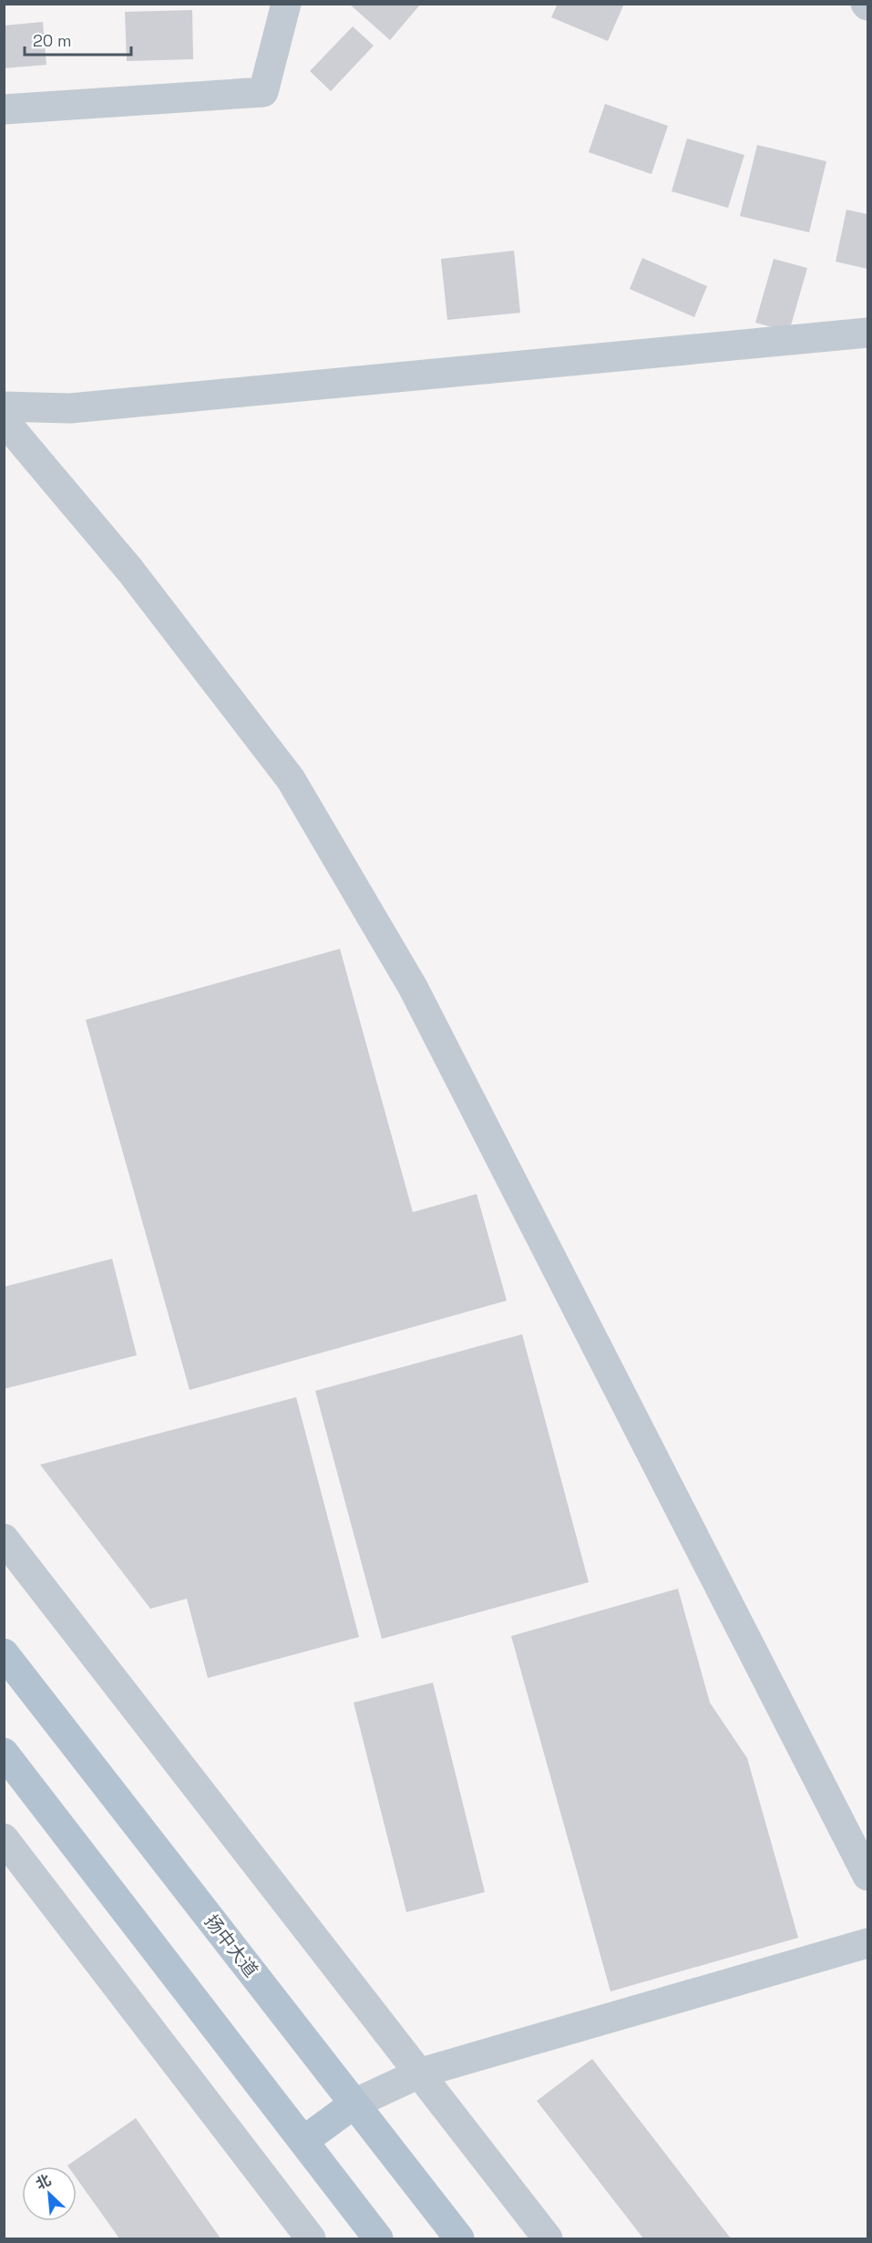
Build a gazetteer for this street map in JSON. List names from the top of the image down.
{
  "streets": {
    "main road": ["扬中大道"]
  },
  "scale_bar": "20 m",
  "north": "top left"
}
